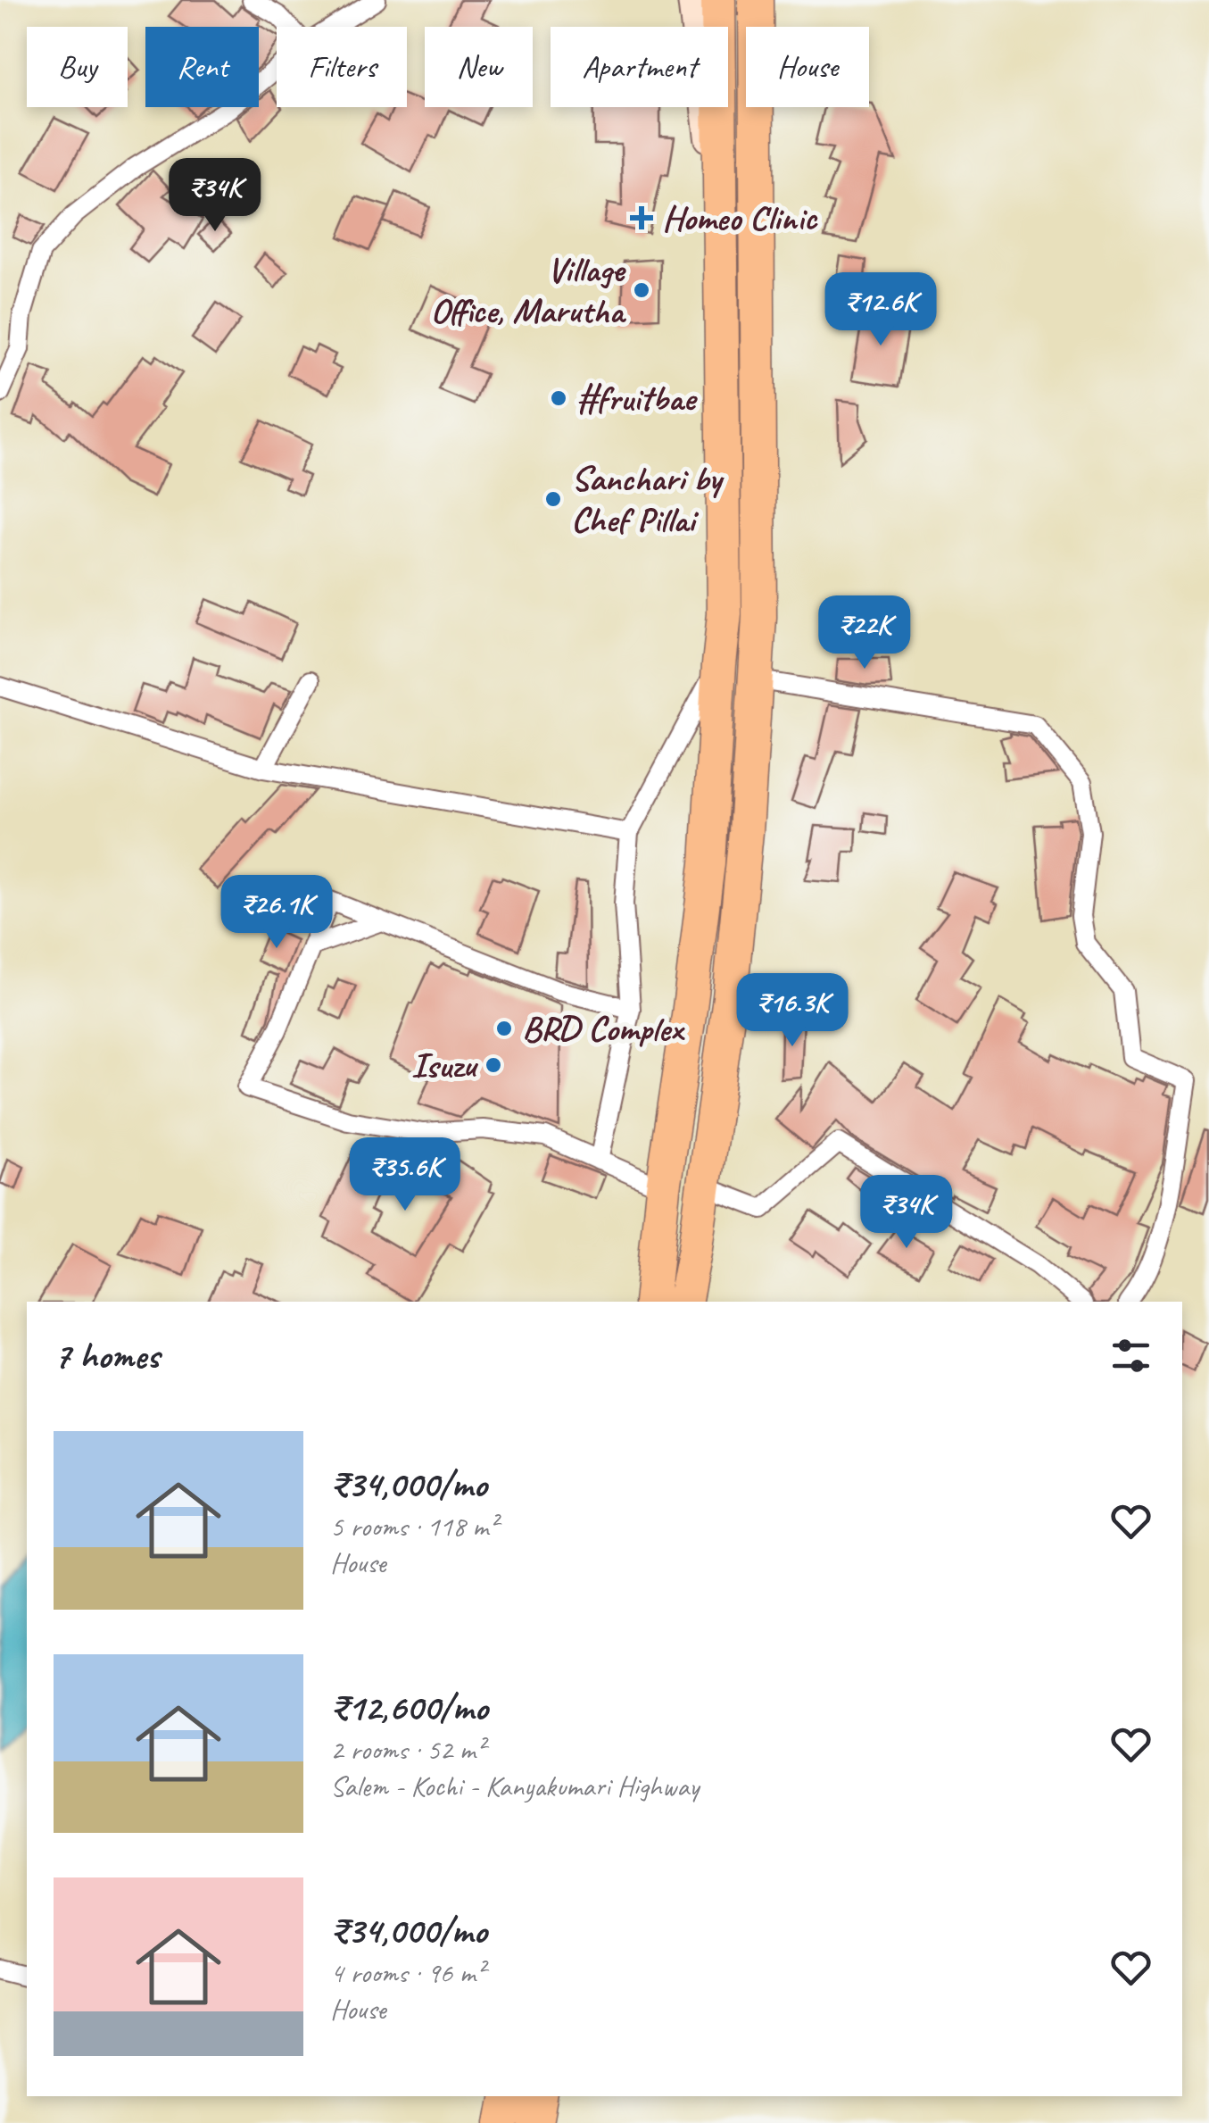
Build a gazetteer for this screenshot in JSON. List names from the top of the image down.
{
  "places": {
    "health": ["Homeo Clinic"],
    "other": [
      "Village Office, Marutha",
      "#fruitbae",
      "Sanchari by Chef Pillai",
      "BRD Complex",
      "Isuzu"
    ]
  },
  "page": {
    "chip": [
      "Buy",
      "Rent",
      "Filters",
      "New",
      "Apartment",
      "House"
    ],
    "price": [
      "₹34K",
      "₹12.6K",
      "₹22K",
      "₹26.1K",
      "₹16.3K",
      "₹35.6K",
      "₹34K"
    ],
    "heading": "7 homes",
    "list": [
      {
        "name": "₹34,000/mo",
        "note": "5 rooms · 118 m² · House"
      },
      {
        "name": "₹12,600/mo",
        "note": "2 rooms · 52 m² · Salem - Kochi - Kanyakumari Highway"
      },
      {
        "name": "₹34,000/mo",
        "note": "4 rooms · 96 m² · House"
      }
    ]
  }
}
